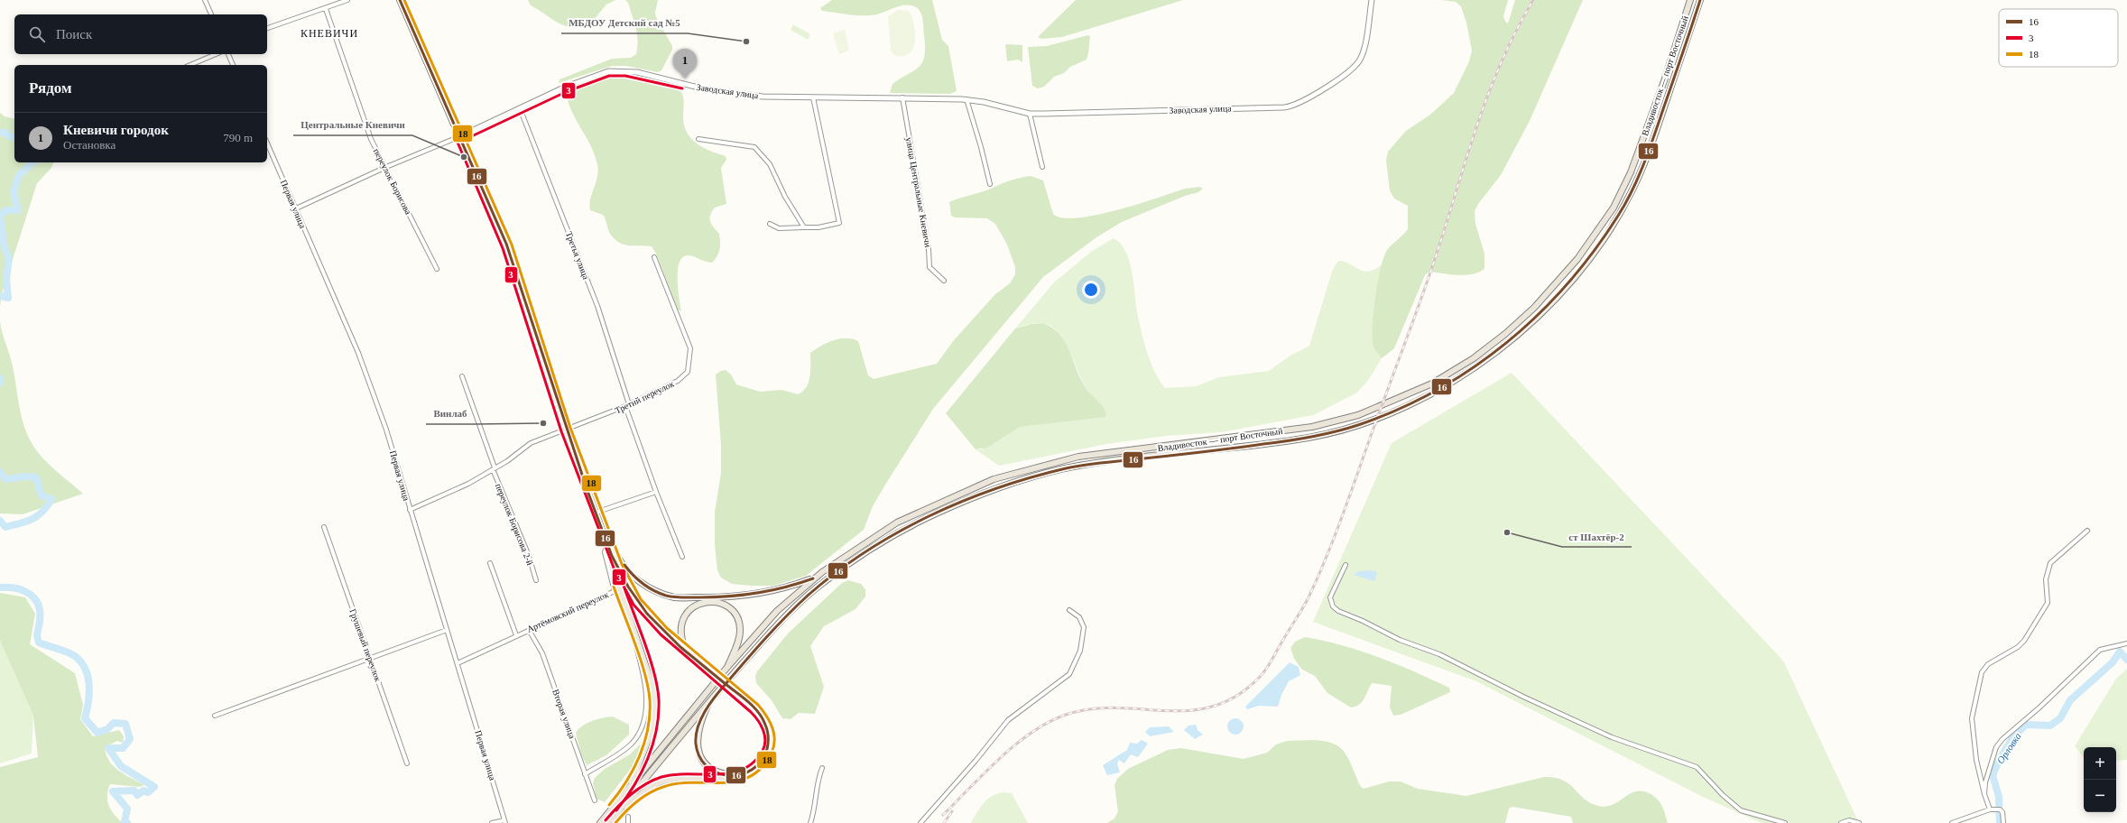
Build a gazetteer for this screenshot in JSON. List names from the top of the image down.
{
  "streets": {
    "highway": ["Владивосток — порт Восточный"],
    "street": [
      "Заводская улица",
      "переулок Борисова",
      "улица Центральные Кневичи",
      "Первая улица",
      "Третья улица",
      "Третий переулок",
      "переулок Борисова 2-й",
      "Артёмовский переулок",
      "Грушевый переулок",
      "Вторая улица"
    ]
  },
  "crossings": [
    ["Заводская улица", "улица Центральные Кневичи"],
    ["Заводская улица", "Третья улица"],
    ["Первая улица", "Третий переулок"],
    ["Первая улица", "Артёмовский переулок"],
    ["Третья улица", "Третий переулок"],
    ["Третий переулок", "переулок Борисова 2-й"],
    ["Артёмовский переулок", "Вторая улица"]
  ],
  "districts": ["КНЕВИЧИ"],
  "water": ["Орловка"],
  "places": [
    "МБДОУ Детский сад №5",
    "Центральные Кневичи",
    "Винлаб",
    "ст Шахтёр-2"
  ],
  "lines": ["transit line 16", "transit line 18", "transit line 3"],
  "legend": ["16", "3", "18"],
  "page": {
    "search": "Поиск",
    "pins": "1",
    "heading": "Рядом",
    "list": [
      {
        "mark": "1",
        "name": "Кневичи городок",
        "note": "Остановка",
        "value": "790 m"
      }
    ],
    "map_buttons": ["+", "−"]
  }
}
